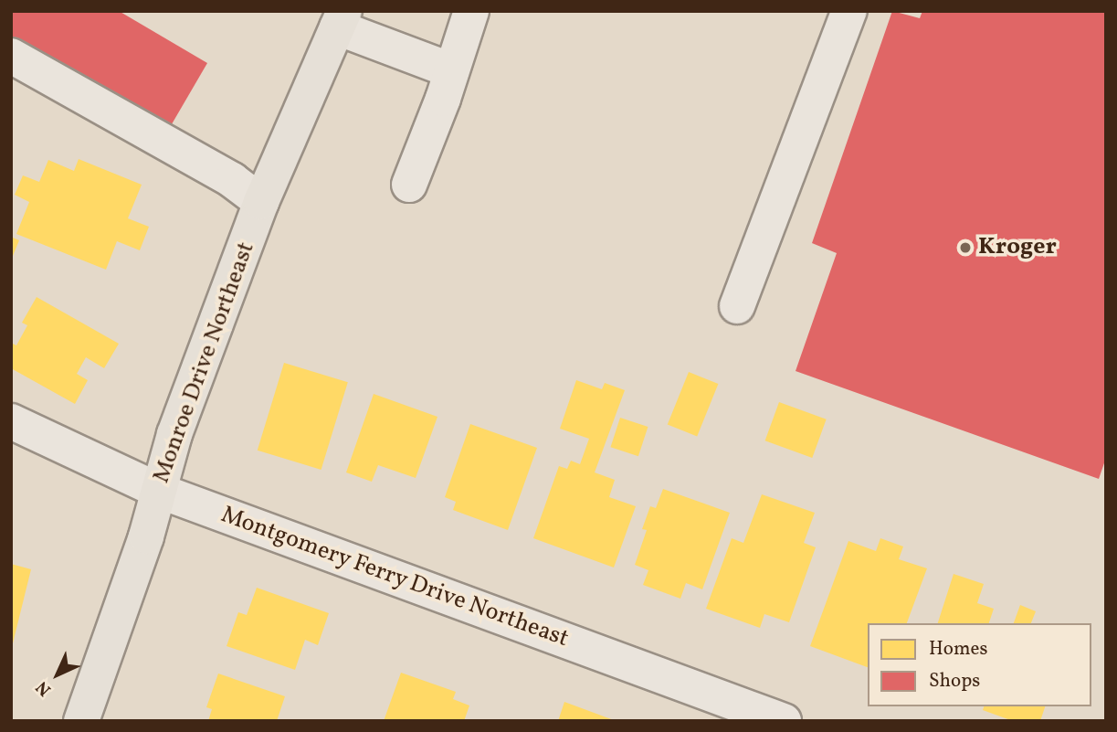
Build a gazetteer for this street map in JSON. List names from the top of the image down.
{
  "streets": {
    "main road": ["Monroe Drive Northeast"],
    "street": ["Montgomery Ferry Drive Northeast"]
  },
  "crossings": [
    ["Monroe Drive Northeast", "Montgomery Ferry Drive Northeast"]
  ],
  "places": ["Kroger"],
  "legend": ["Homes", "Shops"],
  "north": "bottom left"
}
